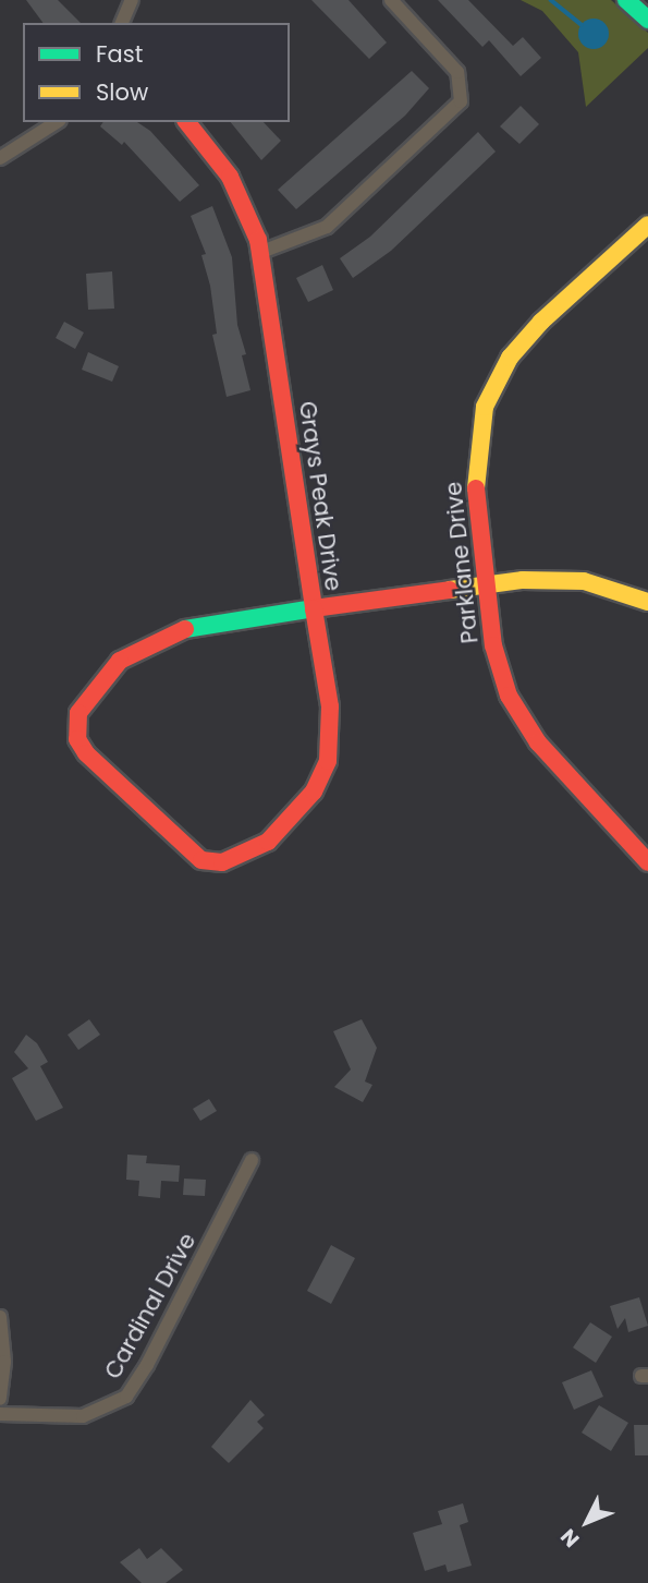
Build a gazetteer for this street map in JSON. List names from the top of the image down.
{
  "streets": {
    "street": ["Grays Peak Drive", "Parklane Drive", "Cardinal Drive"]
  },
  "crossings": [
    ["Grays Peak Drive", "Parklane Drive"]
  ],
  "legend": ["Fast", "Slow"],
  "north": "bottom left"
}
